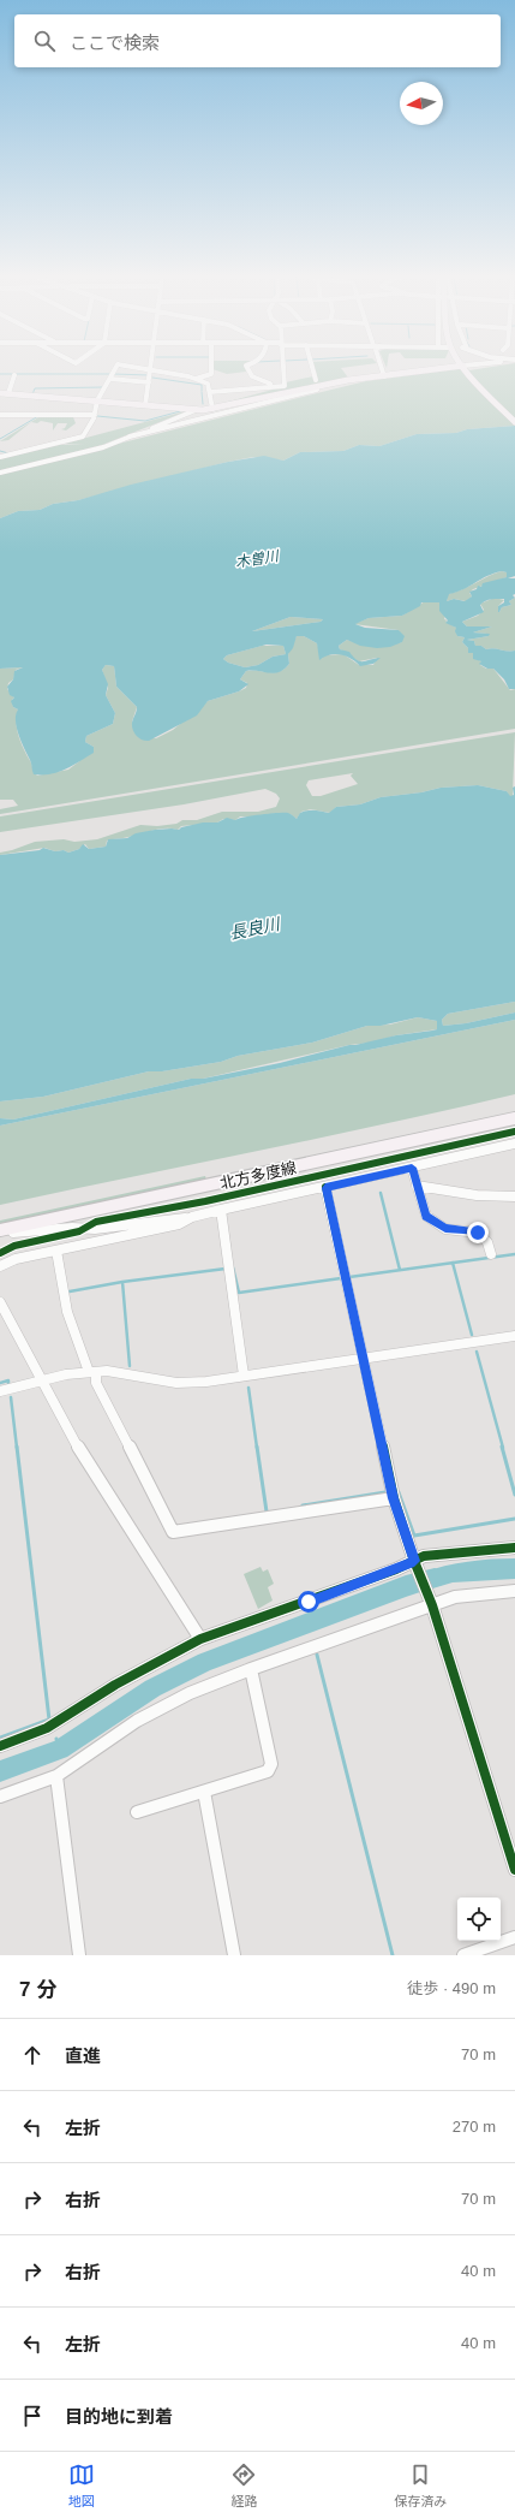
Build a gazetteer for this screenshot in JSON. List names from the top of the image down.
{
  "streets": {
    "main road": ["北方多度線"]
  },
  "water": ["木曽川", "長良川"],
  "north": "left",
  "page": {
    "search": "ここで検索",
    "heading": ["7 分", "徒歩 · 490 m"],
    "list": [
      ["直進", "70 m"],
      ["左折", "270 m"],
      ["右折", "70 m"],
      ["右折", "40 m"],
      ["左折", "40 m"],
      "目的地に到着"
    ],
    "nav": ["地図", "経路", "保存済み"]
  }
}
